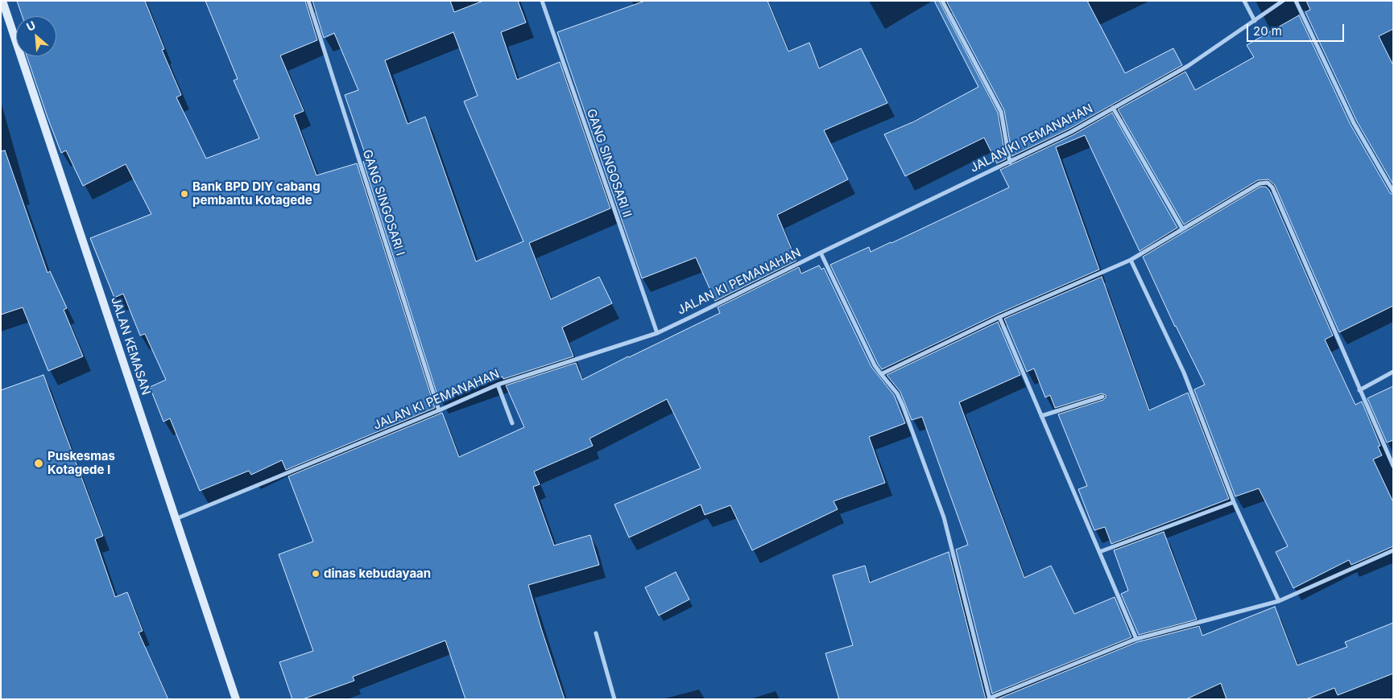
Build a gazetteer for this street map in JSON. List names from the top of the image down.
{
  "streets": {
    "street": [
      "JALAN KI PEMANAHAN",
      "GANG SINGOSARI II",
      "GANG SINGOSARI I",
      "JALAN KEMASAN"
    ]
  },
  "crossings": [
    ["JALAN KI PEMANAHAN", "GANG SINGOSARI II"],
    ["JALAN KI PEMANAHAN", "GANG SINGOSARI I"],
    ["JALAN KI PEMANAHAN", "JALAN KEMASAN"]
  ],
  "places": ["Bank BPD DIY cabang pembantu Kotagede", "Puskesmas Kotagede I", "dinas kebudayaan"],
  "scale_bar": "20 m",
  "north": "top left"
}
